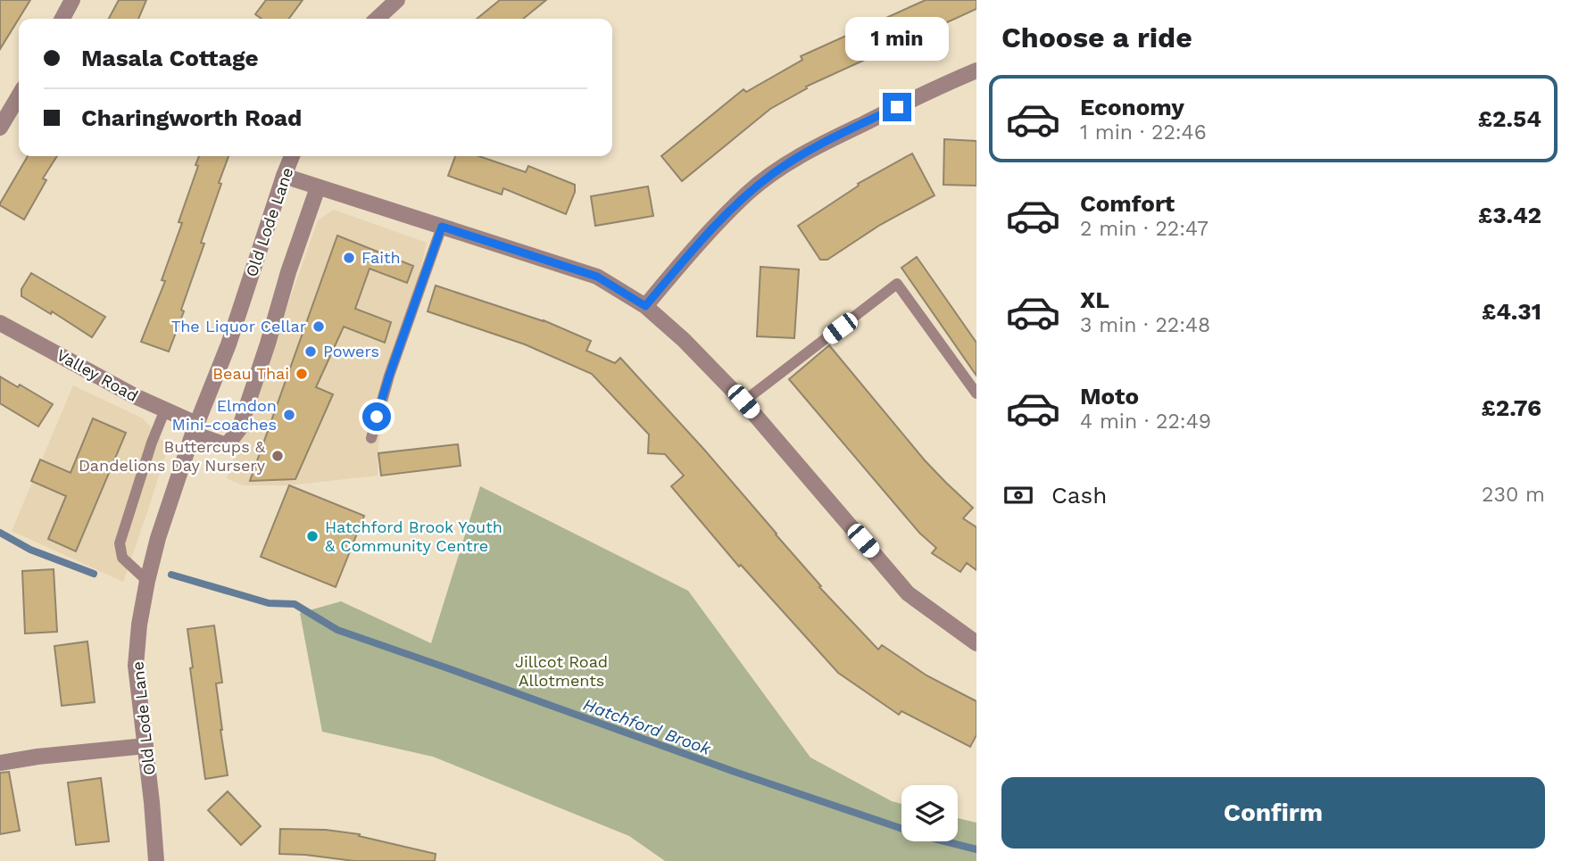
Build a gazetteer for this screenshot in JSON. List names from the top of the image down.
{
  "streets": {
    "street": ["Old Lode Lane", "Valley Road"]
  },
  "crossings": [
    ["Old Lode Lane", "Valley Road"]
  ],
  "water": ["Hatchford Brook"],
  "parks": ["Jillcot Road Allotments"],
  "places": [
    "Faith",
    "The Liquor Cellar",
    "Powers",
    "Beau Thai",
    "Elmdon Mini-coaches",
    "Buttercups & Dandelions Day Nursery",
    "Hatchford Brook Youth & Community Centre"
  ],
  "page": {
    "heading": "Choose a ride",
    "bubble": "1 min",
    "banner": ["Masala Cottage", "Charingworth Road"],
    "list": [
      {
        "name": "Economy",
        "note": "1 min · 22:46",
        "value": "£2.54"
      },
      {
        "name": "Comfort",
        "note": "2 min · 22:47",
        "value": "£3.42"
      },
      {
        "name": "XL",
        "note": "3 min · 22:48",
        "value": "£4.31"
      },
      {
        "name": "Moto",
        "note": "4 min · 22:49",
        "value": "£2.76"
      }
    ],
    "pay": ["Cash", "230 m"],
    "buttons": "Confirm"
  }
}
